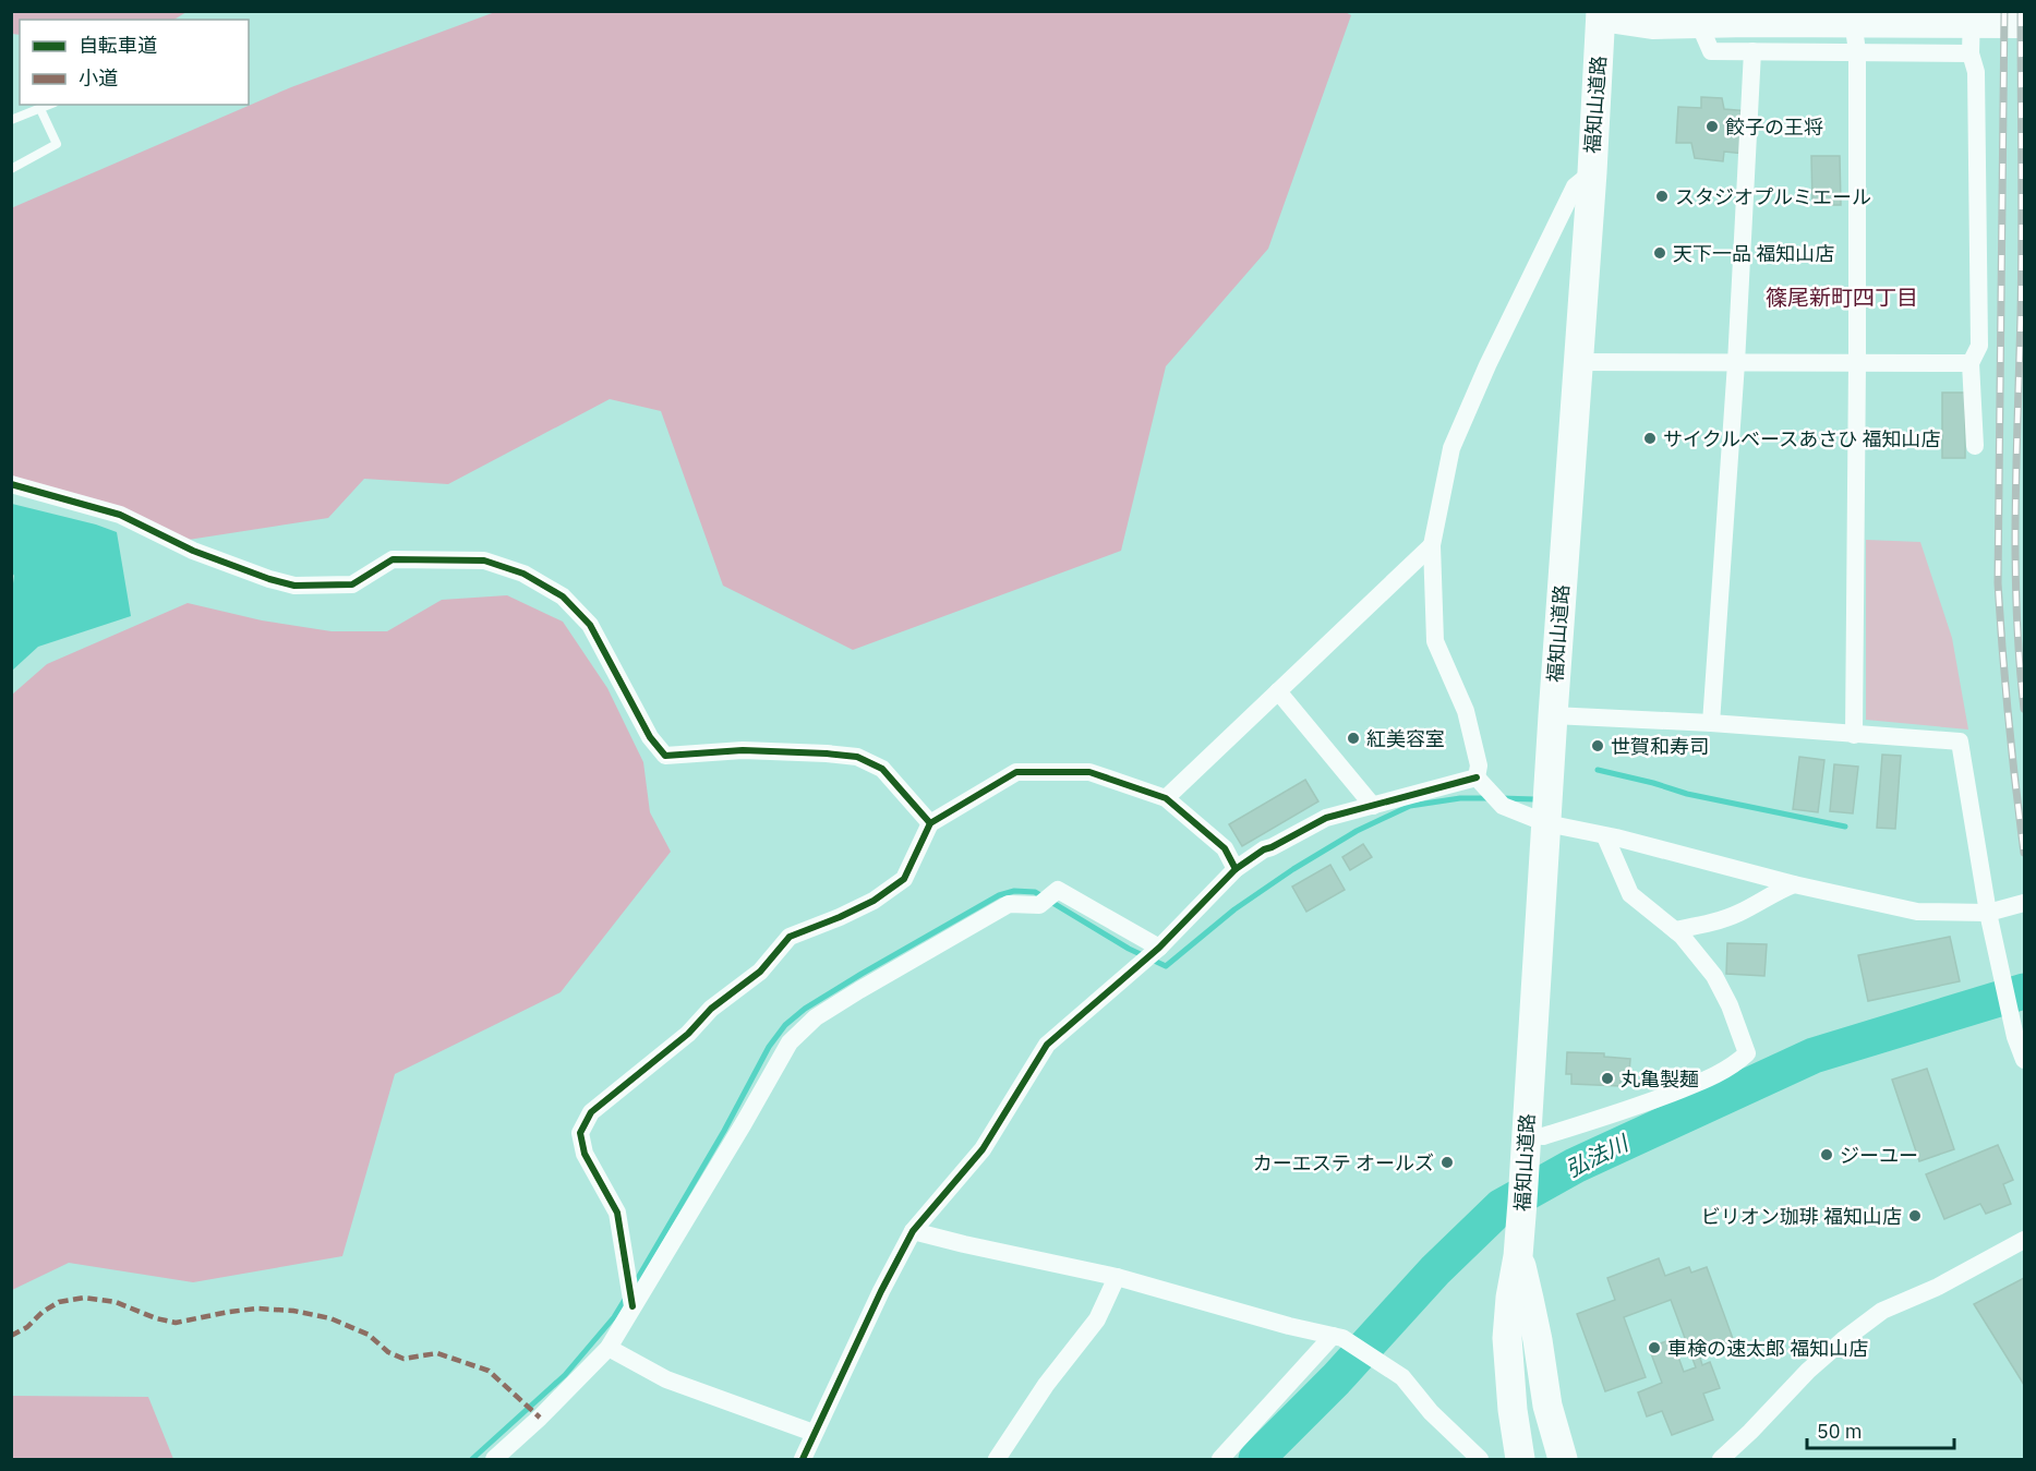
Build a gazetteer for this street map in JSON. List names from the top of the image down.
{
  "streets": {
    "highway": ["福知山道路"]
  },
  "districts": ["篠尾新町四丁目"],
  "water": ["弘法川"],
  "places": [
    "餃子の王将",
    "スタジオプルミエール",
    "天下一品 福知山店",
    "サイクルベースあさひ 福知山店",
    "紅美容室",
    "世賀和寿司",
    "丸亀製麺",
    "ジーユー",
    "カーエステ オールズ",
    "ビリオン珈琲 福知山店",
    "車検の速太郎 福知山店"
  ],
  "legend": ["自転車道", "小道"],
  "scale_bar": "50 m"
}
